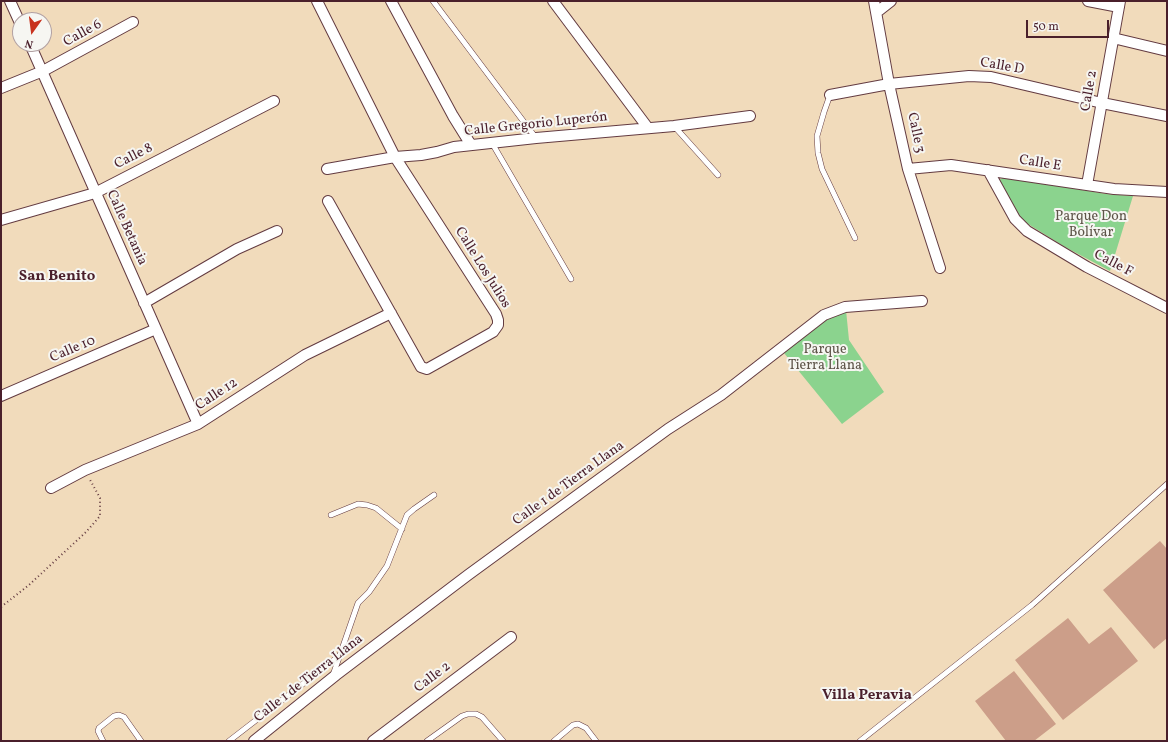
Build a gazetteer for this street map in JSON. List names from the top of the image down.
{
  "streets": {
    "street": [
      "Calle 6",
      "Calle D",
      "Calle 2",
      "Calle Gregorio Luperón",
      "Calle 3",
      "Calle 8",
      "Calle E",
      "Calle Betania",
      "Calle F",
      "Calle Los Julios",
      "Calle 10",
      "Calle 12",
      "Calle 1 de Tierra Llana"
    ]
  },
  "crossings": [
    ["Calle 6", "Calle Betania"],
    ["Calle D", "Calle 2"],
    ["Calle D", "Calle 3"],
    ["Calle 2", "Calle E"],
    ["Calle Gregorio Luperón", "Calle Los Julios"],
    ["Calle 3", "Calle E"],
    ["Calle 8", "Calle Betania"],
    ["Calle E", "Calle F"],
    ["Calle Betania", "Calle 10"],
    ["Calle Betania", "Calle 12"],
    ["Calle Los Julios", "Calle 12"]
  ],
  "districts": ["San Benito", "Villa Peravia"],
  "parks": ["Parque Don Bolívar", "Parque Tierra Llana"],
  "scale_bar": "50 m",
  "north": "bottom"
}
